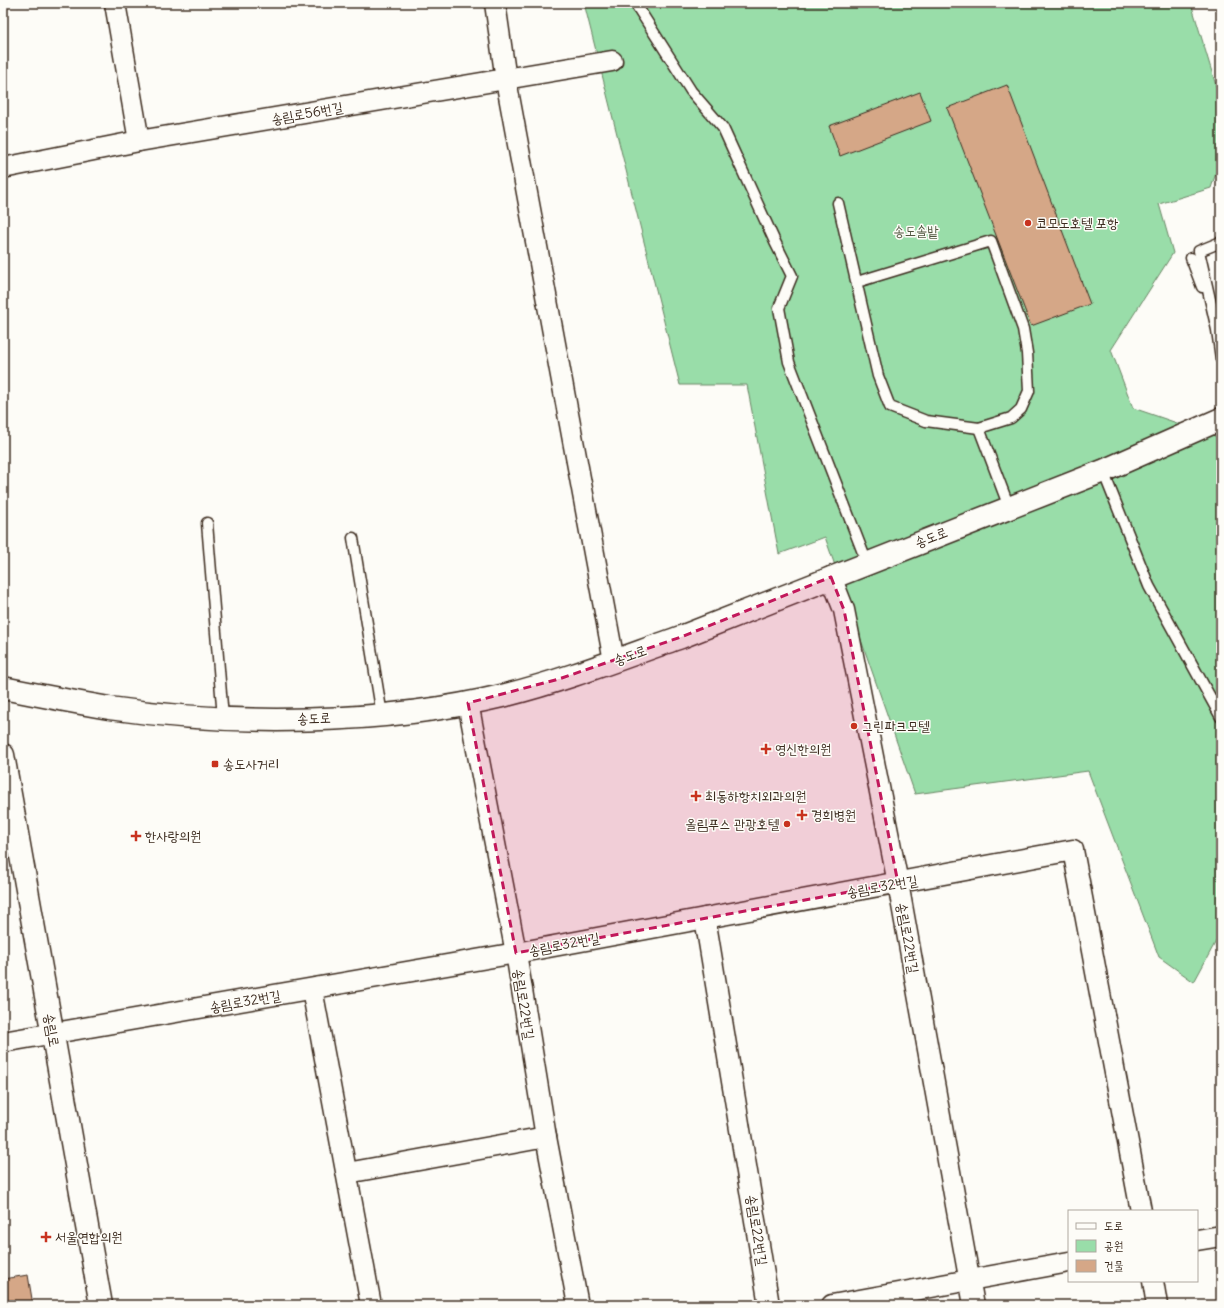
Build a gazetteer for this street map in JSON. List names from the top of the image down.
{
  "streets": {
    "street": [
      "송림로56번길",
      "송도로",
      "송림로32번길",
      "송림로22번길",
      "송림로"
    ]
  },
  "crossings": [
    ["송도로", "송림로22번길"],
    ["송림로32번길", "송림로22번길"],
    ["송림로32번길", "송림로"]
  ],
  "parks": ["송도솔밭"],
  "places": {
    "other": ["코모도호텔 포항", "그린파크모텔", "올림푸스 관광호텔"],
    "health": [
      "영신한의원",
      "최동하항치외과의원",
      "경희병원",
      "한사랑의원",
      "서울연합의원"
    ],
    "transit": ["송도사거리"]
  },
  "legend": ["도로", "공원", "건물"]
}
